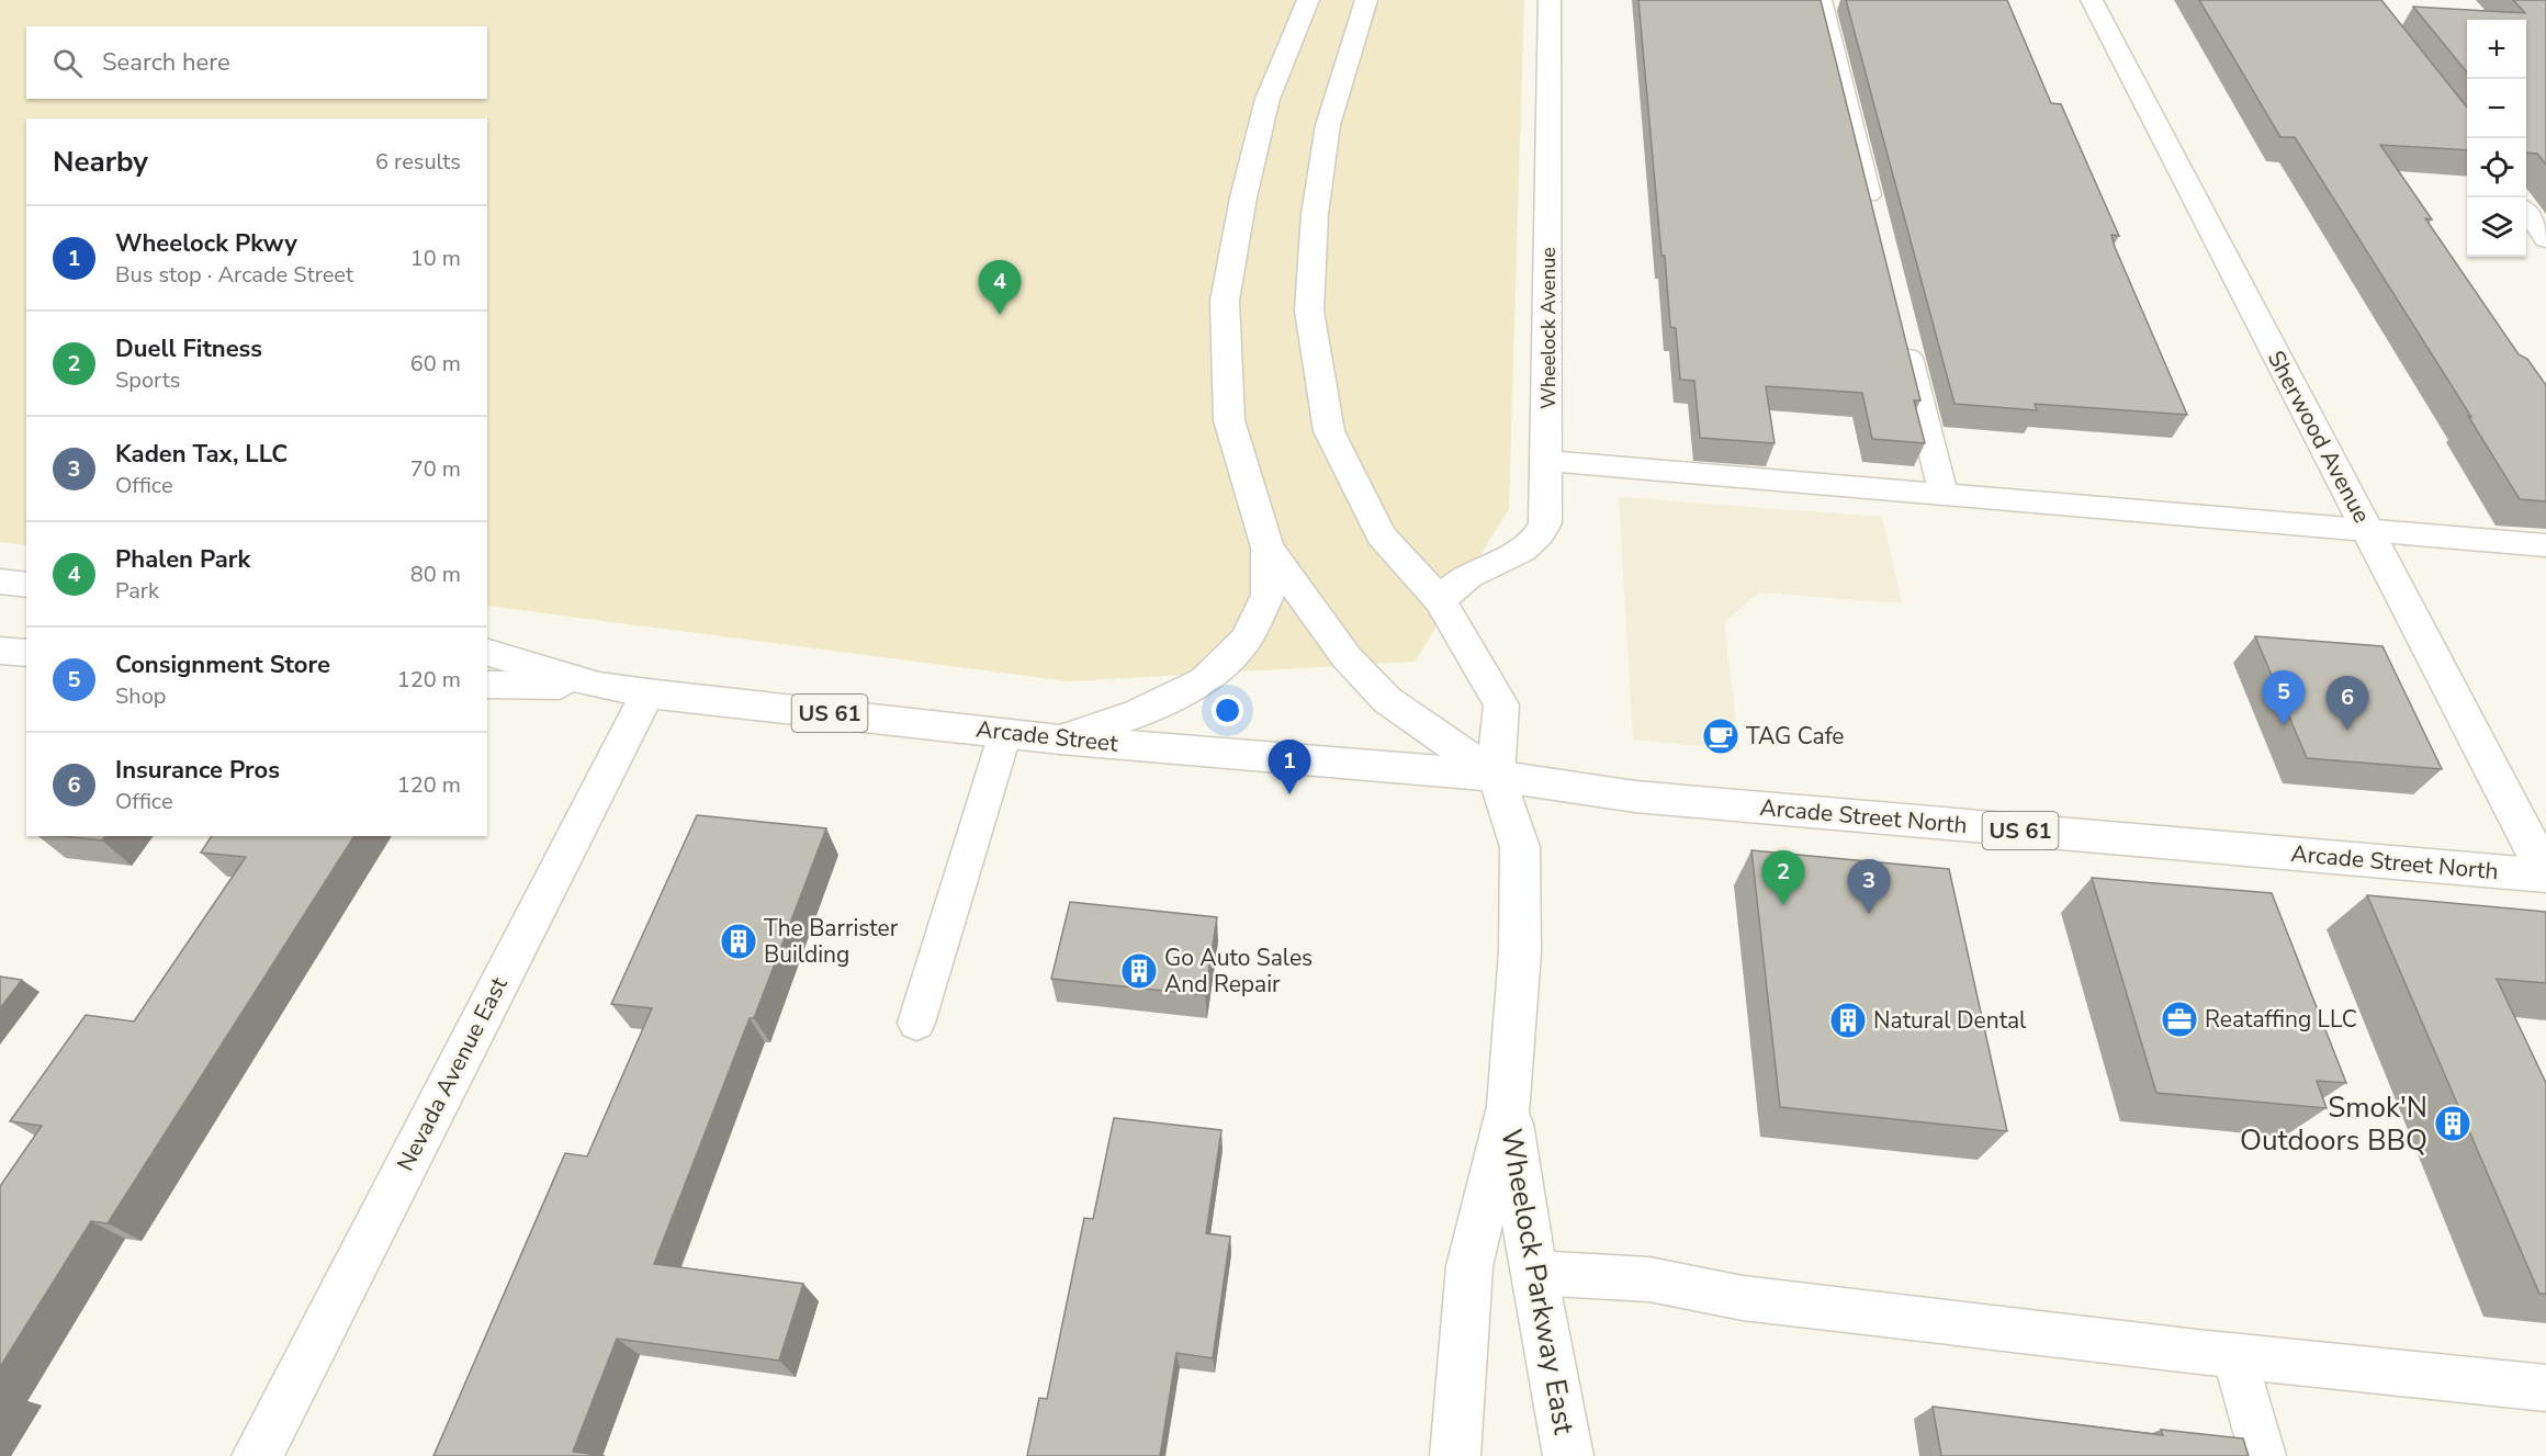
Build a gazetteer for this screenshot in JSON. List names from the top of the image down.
{
  "streets": {
    "street": [
      "Wheelock Avenue",
      "Sherwood Avenue",
      "US 61",
      "Arcade Street",
      "Arcade Street North",
      "Nevada Avenue East",
      "Wheelock Parkway East"
    ]
  },
  "crossings": [
    ["Sherwood Avenue", "Arcade Street North"],
    ["Arcade Street", "Arcade Street North"],
    ["Arcade Street", "Nevada Avenue East"]
  ],
  "places": {
    "cafe": ["TAG Cafe"],
    "building": [
      "The Barrister Building",
      "Go Auto Sales And Repair",
      "Natural Dental",
      "Smok'N Outdoors BBQ"
    ],
    "office": ["Reataffing LLC"]
  },
  "page": {
    "map_buttons": ["+", "−"],
    "search": "Search here",
    "heading": ["Nearby", "6 results"],
    "list": [
      {
        "mark": "1",
        "name": "Wheelock Pkwy",
        "note": "Bus stop · Arcade Street",
        "value": "10 m"
      },
      {
        "mark": "2",
        "name": "Duell Fitness",
        "note": "Sports",
        "value": "60 m"
      },
      {
        "mark": "3",
        "name": "Kaden Tax, LLC",
        "note": "Office",
        "value": "70 m"
      },
      {
        "mark": "4",
        "name": "Phalen Park",
        "note": "Park",
        "value": "80 m"
      },
      {
        "mark": "5",
        "name": "Consignment Store",
        "note": "Shop",
        "value": "120 m"
      },
      {
        "mark": "6",
        "name": "Insurance Pros",
        "note": "Office",
        "value": "120 m"
      }
    ],
    "pins": [
      "4",
      "5",
      "6",
      "1",
      "2",
      "3"
    ]
  }
}
